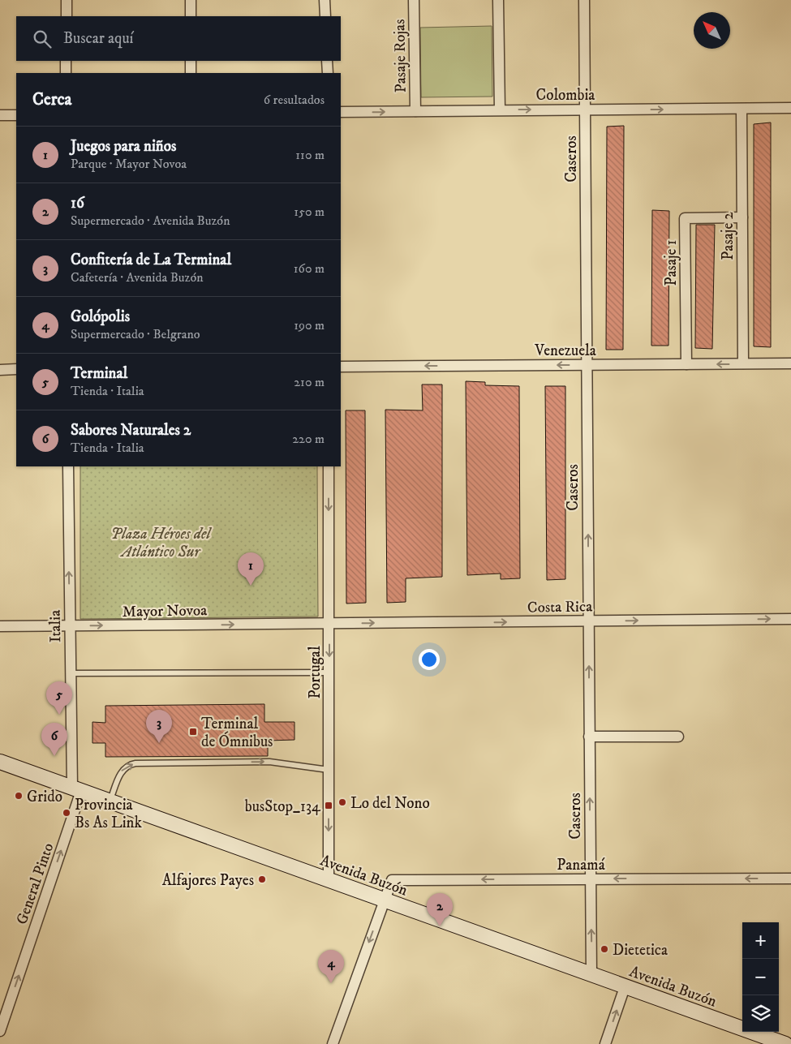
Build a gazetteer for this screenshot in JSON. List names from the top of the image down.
{
  "streets": {
    "main road": ["Avenida Buzón"],
    "street": [
      "Pasaje Rojas",
      "Colombia",
      "Caseros",
      "Pasaje 2",
      "Pasaje 1",
      "Venezuela",
      "Costa Rica",
      "Mayor Novoa",
      "Italia",
      "Portugal",
      "Panamá",
      "General Pinto"
    ]
  },
  "crossings": [
    ["Pasaje Rojas", "Colombia"],
    ["Colombia", "Caseros"],
    ["Colombia", "Pasaje 2"],
    ["Caseros", "Venezuela"],
    ["Caseros", "Costa Rica"],
    ["Caseros", "Panamá"],
    ["Caseros", "Avenida Buzón"],
    ["Pasaje 2", "Pasaje 1"],
    ["Pasaje 2", "Venezuela"],
    ["Pasaje 1", "Venezuela"],
    ["Costa Rica", "Mayor Novoa"],
    ["Costa Rica", "Portugal"],
    ["Mayor Novoa", "Italia"],
    ["Mayor Novoa", "Portugal"],
    ["Italia", "Avenida Buzón"],
    ["Italia", "General Pinto"],
    ["Portugal", "Avenida Buzón"],
    ["Panamá", "Avenida Buzón"],
    ["Avenida Buzón", "General Pinto"]
  ],
  "one_way": [
    "Colombia",
    "Caseros",
    "Venezuela",
    "Costa Rica",
    "Mayor Novoa",
    "Italia",
    "Portugal",
    "Panamá",
    "General Pinto"
  ],
  "parks": ["Plaza Héroes del Atlántico Sur"],
  "places": {
    "transit": ["Terminal de Ómnibus", "busStop_134"],
    "other": [
      "Grido",
      "Lo del Nono",
      "Provincia Bs As Link",
      "Alfajores Payes",
      "Dietetica"
    ]
  },
  "north": "top left",
  "page": {
    "search": "Buscar aquí",
    "heading": ["Cerca", "6 resultados"],
    "list": [
      {
        "mark": "1",
        "name": "Juegos para niños",
        "note": "Parque · Mayor Novoa",
        "value": "110 m"
      },
      {
        "mark": "2",
        "name": "16",
        "note": "Supermercado · Avenida Buzón",
        "value": "150 m"
      },
      {
        "mark": "3",
        "name": "Confitería de La Terminal",
        "note": "Cafetería · Avenida Buzón",
        "value": "160 m"
      },
      {
        "mark": "4",
        "name": "Golópolis",
        "note": "Supermercado · Belgrano",
        "value": "190 m"
      },
      {
        "mark": "5",
        "name": "Terminal",
        "note": "Tienda · Italia",
        "value": "210 m"
      },
      {
        "mark": "6",
        "name": "Sabores Naturales 2",
        "note": "Tienda · Italia",
        "value": "220 m"
      }
    ],
    "pins": [
      "1",
      "5",
      "3",
      "6",
      "2",
      "4"
    ],
    "map_buttons": ["+", "−"]
  }
}
